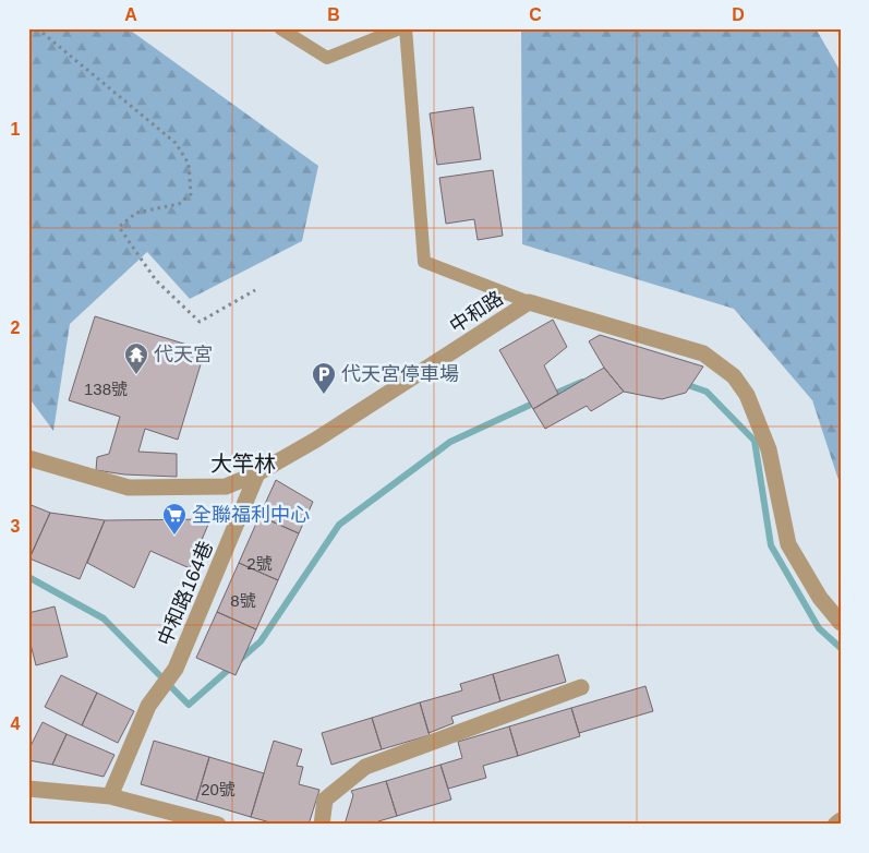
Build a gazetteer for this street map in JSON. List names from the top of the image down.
{
  "streets": {
    "street": ["中和路", "中和路164巷"]
  },
  "crossings": [
    ["中和路", "中和路164巷"]
  ],
  "districts": ["大竿林"],
  "places": {
    "temple": ["代天宮"],
    "parking": ["代天宮停車場"],
    "supermarket": ["全聯福利中心"]
  },
  "house_numbers": [
    "138號",
    "2號",
    "8號",
    "20號"
  ],
  "grid": {
    "columns": [
      "A",
      "B",
      "C",
      "D"
    ],
    "rows": [
      "1",
      "2",
      "3",
      "4"
    ]
  }
}
